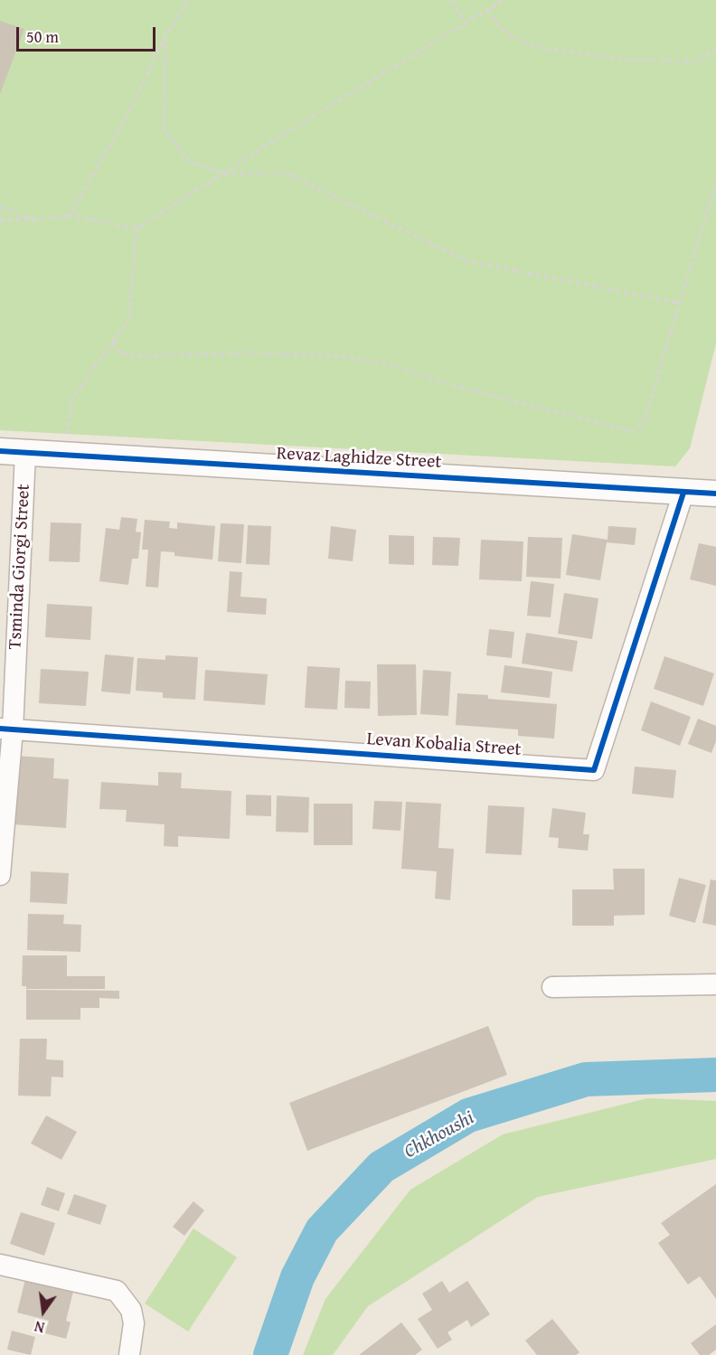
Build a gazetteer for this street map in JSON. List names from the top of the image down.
{
  "streets": {
    "street": ["Revaz Laghidze Street", "Tsminda Giorgi Street", "Levan Kobalia Street"]
  },
  "crossings": [
    ["Revaz Laghidze Street", "Tsminda Giorgi Street"],
    ["Revaz Laghidze Street", "Levan Kobalia Street"],
    ["Tsminda Giorgi Street", "Levan Kobalia Street"]
  ],
  "water": ["Chkhoushi"],
  "scale_bar": "50 m",
  "north": "bottom"
}
